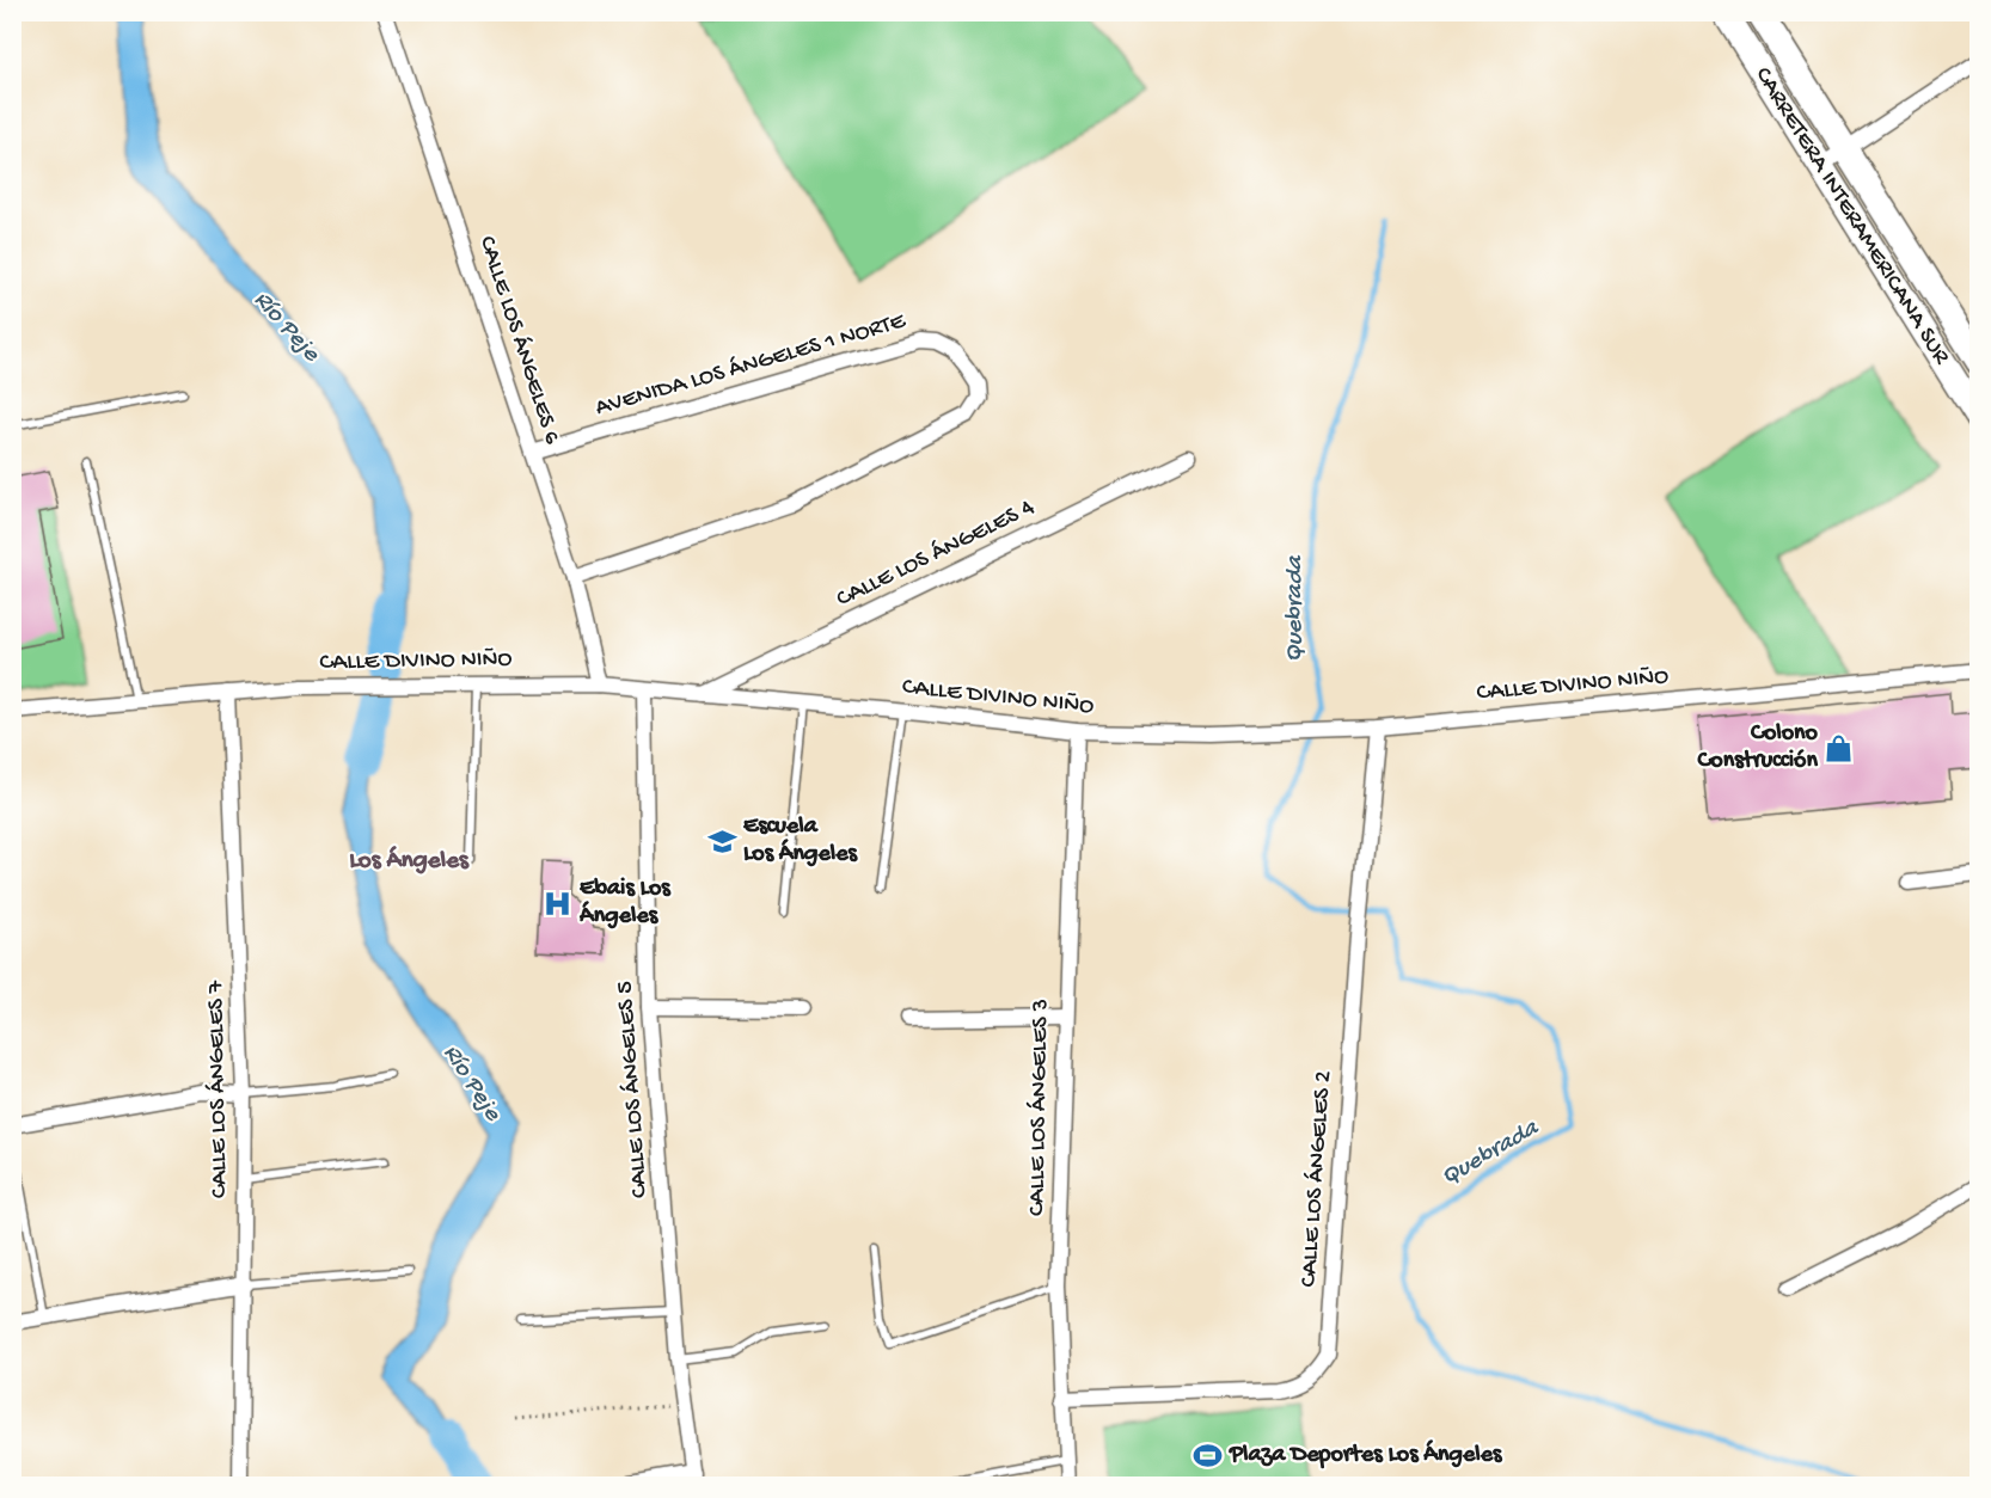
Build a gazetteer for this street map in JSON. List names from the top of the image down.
{
  "streets": {
    "highway": ["CARRETERA INTERAMERICANA SUR"],
    "street": [
      "CALLE LOS ÁNGELES 6",
      "AVENIDA LOS ÁNGELES 1 NORTE",
      "CALLE LOS ÁNGELES 4",
      "CALLE DIVINO NIÑO",
      "CALLE LOS ÁNGELES 7",
      "CALLE LOS ÁNGELES 5",
      "CALLE LOS ÁNGELES 3",
      "CALLE LOS ÁNGELES 2"
    ]
  },
  "crossings": [
    ["CALLE LOS ÁNGELES 6", "AVENIDA LOS ÁNGELES 1 NORTE"],
    ["CALLE LOS ÁNGELES 6", "CALLE DIVINO NIÑO"],
    ["CALLE LOS ÁNGELES 4", "CALLE DIVINO NIÑO"],
    ["CALLE DIVINO NIÑO", "CALLE LOS ÁNGELES 7"],
    ["CALLE DIVINO NIÑO", "CALLE LOS ÁNGELES 5"],
    ["CALLE DIVINO NIÑO", "CALLE LOS ÁNGELES 3"],
    ["CALLE DIVINO NIÑO", "CALLE LOS ÁNGELES 2"],
    ["CALLE LOS ÁNGELES 3", "CALLE LOS ÁNGELES 2"]
  ],
  "districts": ["Los Ángeles"],
  "water": ["Río Peje", "Quebrada"],
  "places": {
    "shop": ["Colono Construcción"],
    "school or university": ["Escuela Los Ángeles"],
    "hospital": ["Ebais Los Ángeles"],
    "sports": ["Plaza Deportes Los Ángeles"]
  }
}
